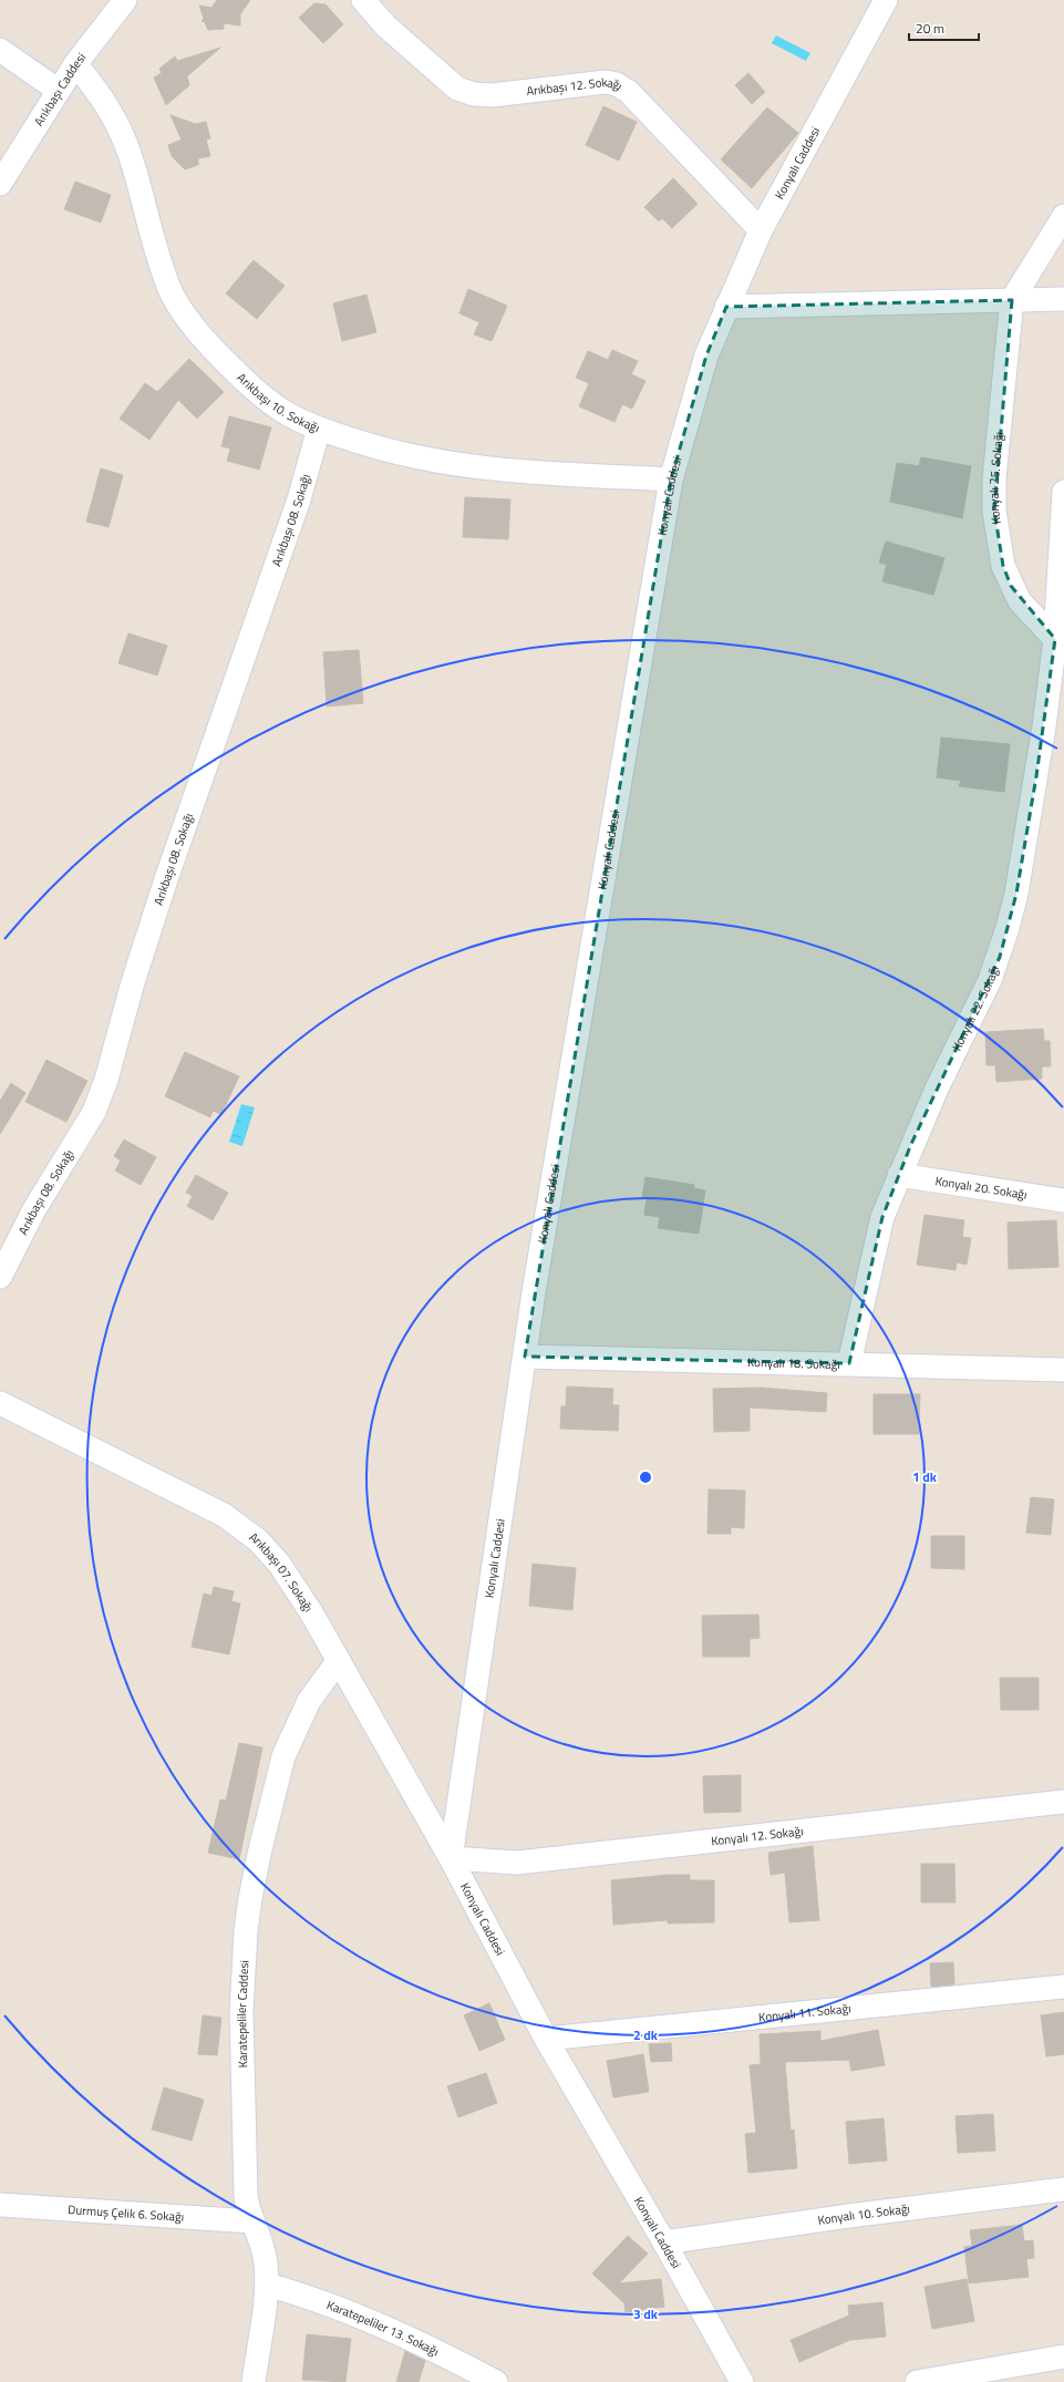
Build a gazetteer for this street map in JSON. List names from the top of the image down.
{
  "streets": {
    "street": [
      "Arıkbaşı Caddesi",
      "Arıkbaşı 12. Sokağı",
      "Konyalı Caddesi",
      "Arıkbaşı 10. Sokağı",
      "Konyalı 25. Sokağı",
      "Arıkbaşı 08. Sokağı",
      "Konyalı 22. Sokağı",
      "Konyalı 20. Sokağı",
      "Konyalı 18. Sokağı",
      "Arıkbaşı 07. Sokağı",
      "Konyalı 12. Sokağı",
      "Karatepeliler Caddesi",
      "Konyalı 11. Sokağı",
      "Durmuş Çelik 6. Sokağı",
      "Konyalı 10. Sokağı",
      "Karatepeliler 13. Sokağı"
    ]
  },
  "crossings": [
    ["Arıkbaşı Caddesi", "Arıkbaşı 10. Sokağı"],
    ["Arıkbaşı 12. Sokağı", "Konyalı Caddesi"],
    ["Konyalı Caddesi", "Arıkbaşı 10. Sokağı"],
    ["Konyalı Caddesi", "Konyalı 18. Sokağı"],
    ["Konyalı Caddesi", "Arıkbaşı 07. Sokağı"],
    ["Konyalı Caddesi", "Konyalı 12. Sokağı"],
    ["Konyalı Caddesi", "Konyalı 11. Sokağı"],
    ["Konyalı Caddesi", "Konyalı 10. Sokağı"],
    ["Arıkbaşı 10. Sokağı", "Arıkbaşı 08. Sokağı"],
    ["Konyalı 25. Sokağı", "Konyalı 22. Sokağı"],
    ["Konyalı 22. Sokağı", "Konyalı 20. Sokağı"],
    ["Konyalı 22. Sokağı", "Konyalı 18. Sokağı"],
    ["Arıkbaşı 07. Sokağı", "Konyalı 12. Sokağı"],
    ["Arıkbaşı 07. Sokağı", "Karatepeliler Caddesi"],
    ["Karatepeliler Caddesi", "Durmuş Çelik 6. Sokağı"],
    ["Karatepeliler Caddesi", "Karatepeliler 13. Sokağı"]
  ],
  "scale_bar": "20 m",
  "rings": ["1 dk", "2 dk", "3 dk"]
}
